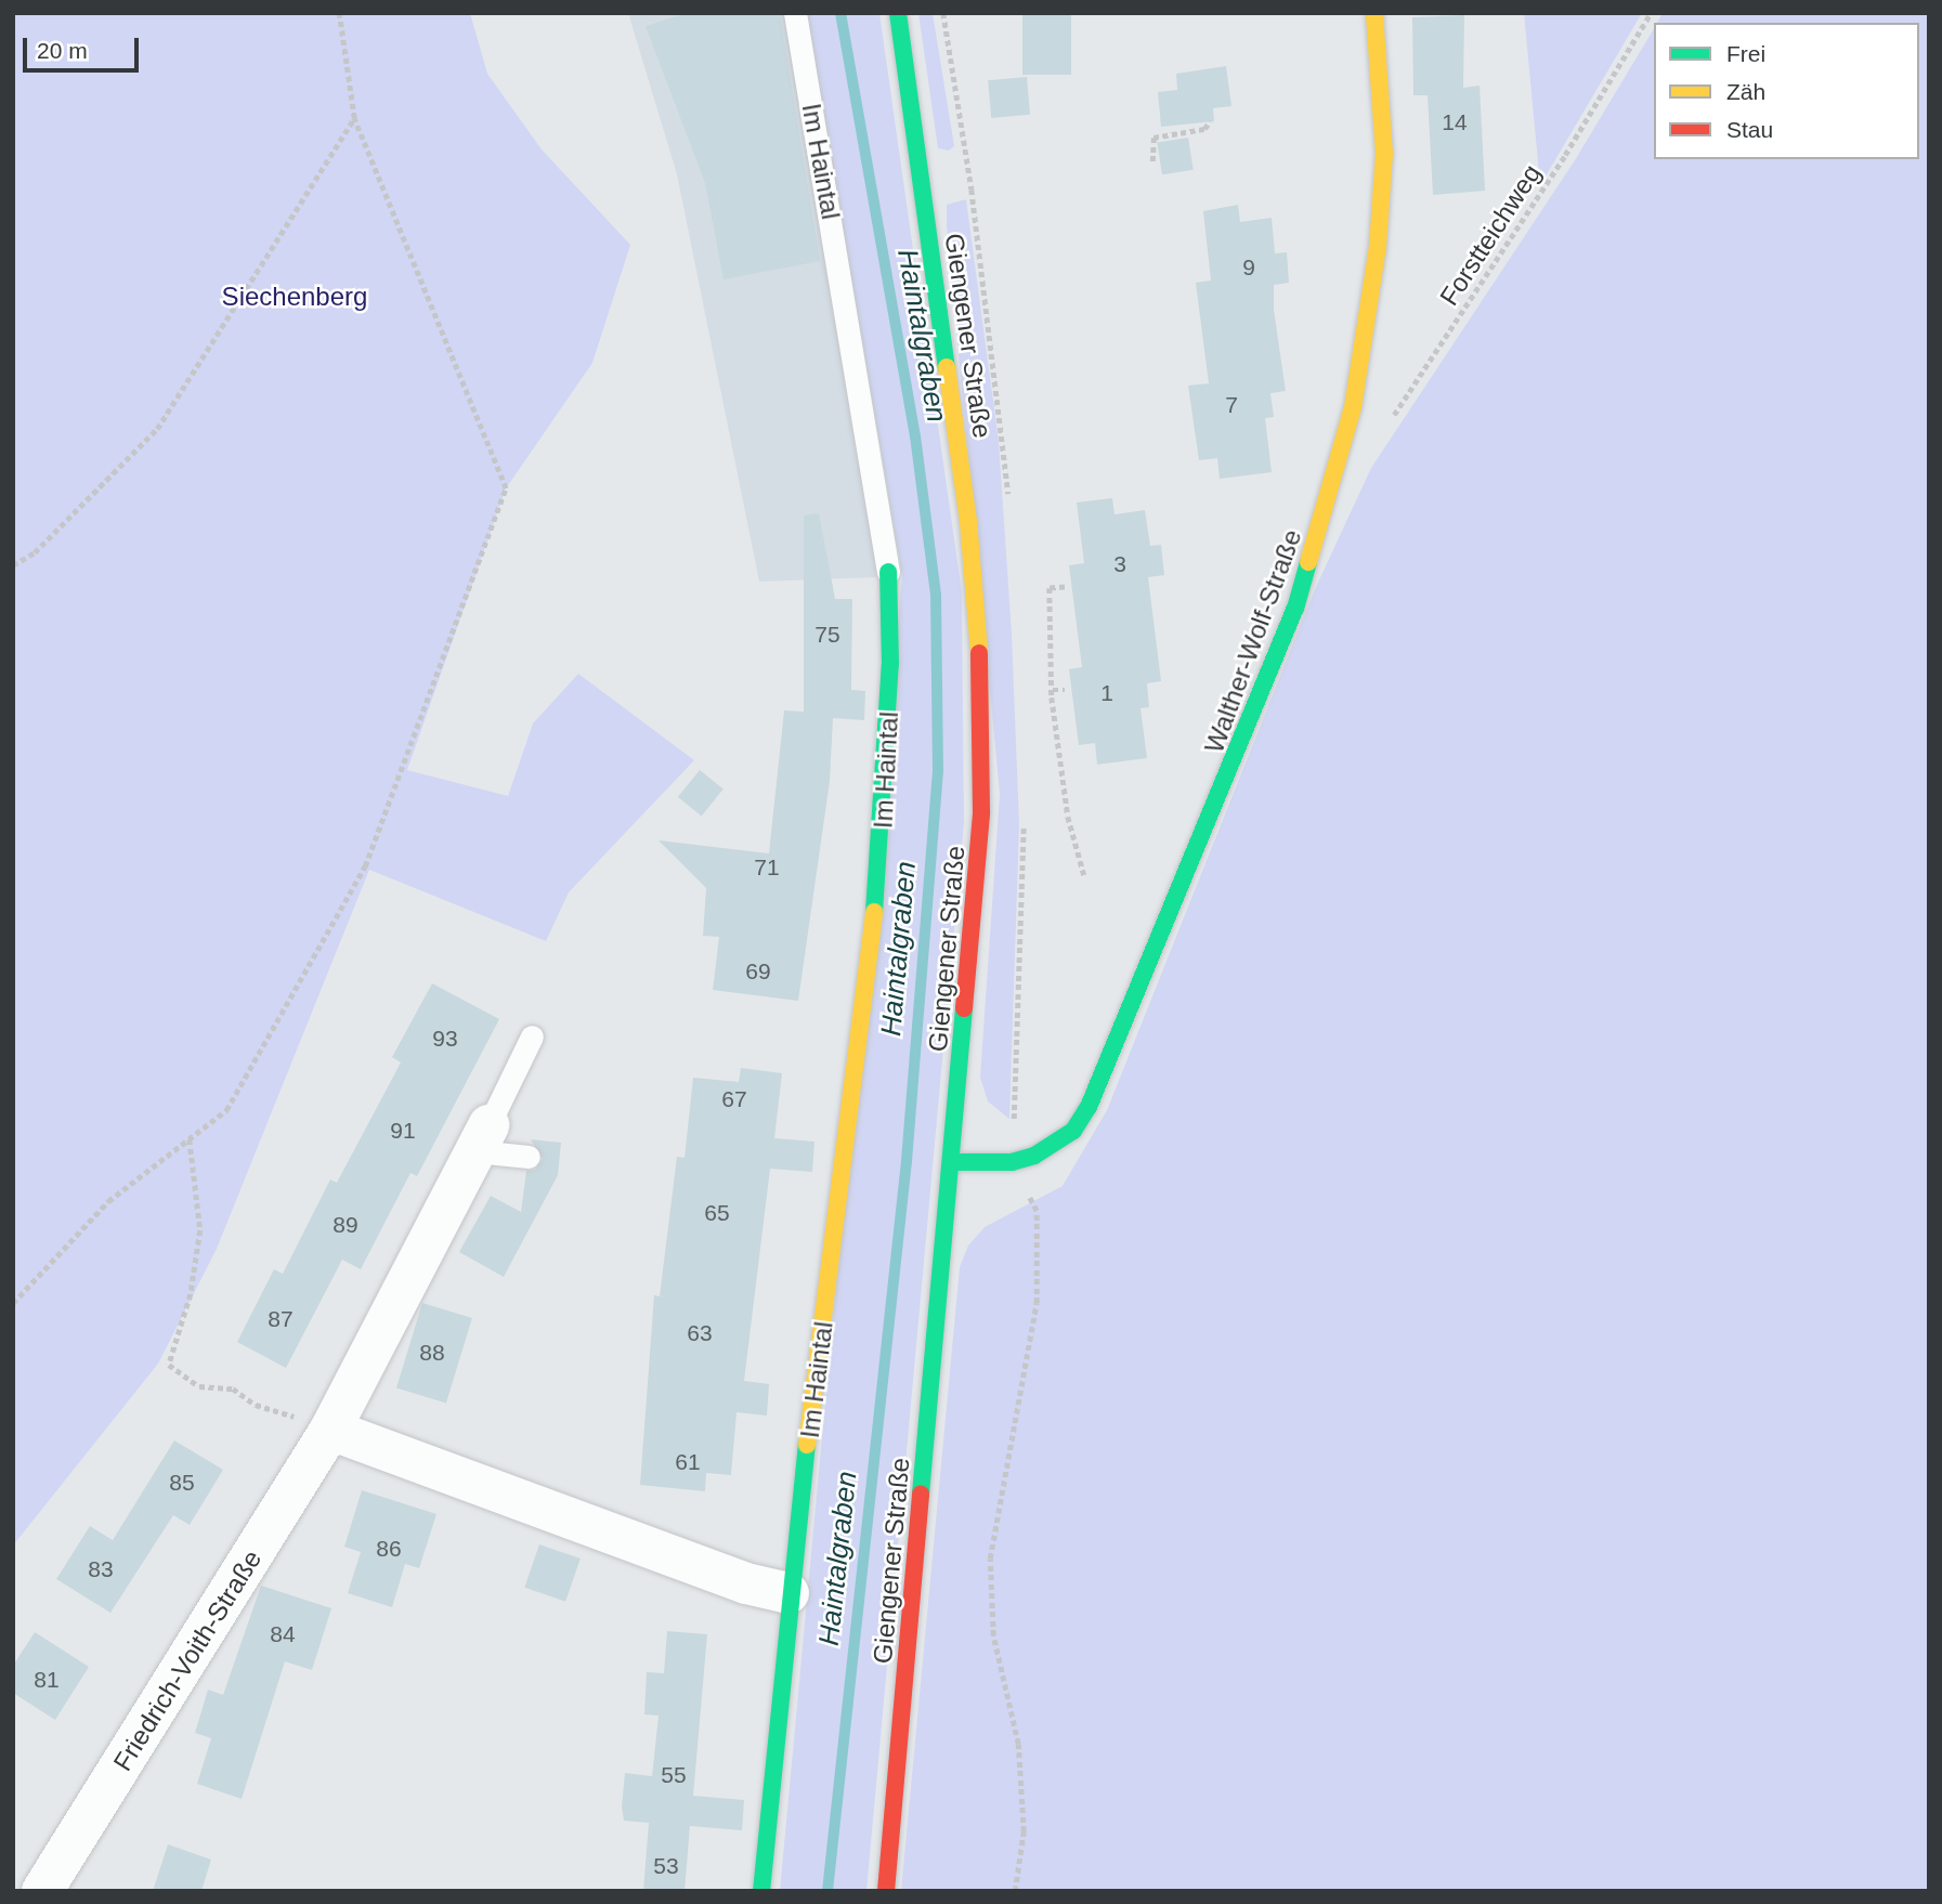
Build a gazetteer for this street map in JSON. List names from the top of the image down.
{
  "streets": {
    "street": [
      "Im Haintal",
      "Giengener Straße",
      "Walther-Wolf-Straße",
      "Friedrich-Voith-Straße"
    ],
    "path": ["Forstteichweg"]
  },
  "crossings": [
    ["Forstteichweg", "Walther-Wolf-Straße"],
    ["Giengener Straße", "Walther-Wolf-Straße"]
  ],
  "water": ["Haintalgraben"],
  "parks": ["Siechenberg"],
  "house_numbers": [
    "14",
    "9",
    "7",
    "3",
    "75",
    "1",
    "71",
    "69",
    "93",
    "67",
    "91",
    "65",
    "89",
    "87",
    "63",
    "88",
    "61",
    "85",
    "86",
    "83",
    "84",
    "81",
    "55",
    "53"
  ],
  "legend": ["Frei", "Zäh", "Stau"],
  "scale_bar": "20 m"
}
